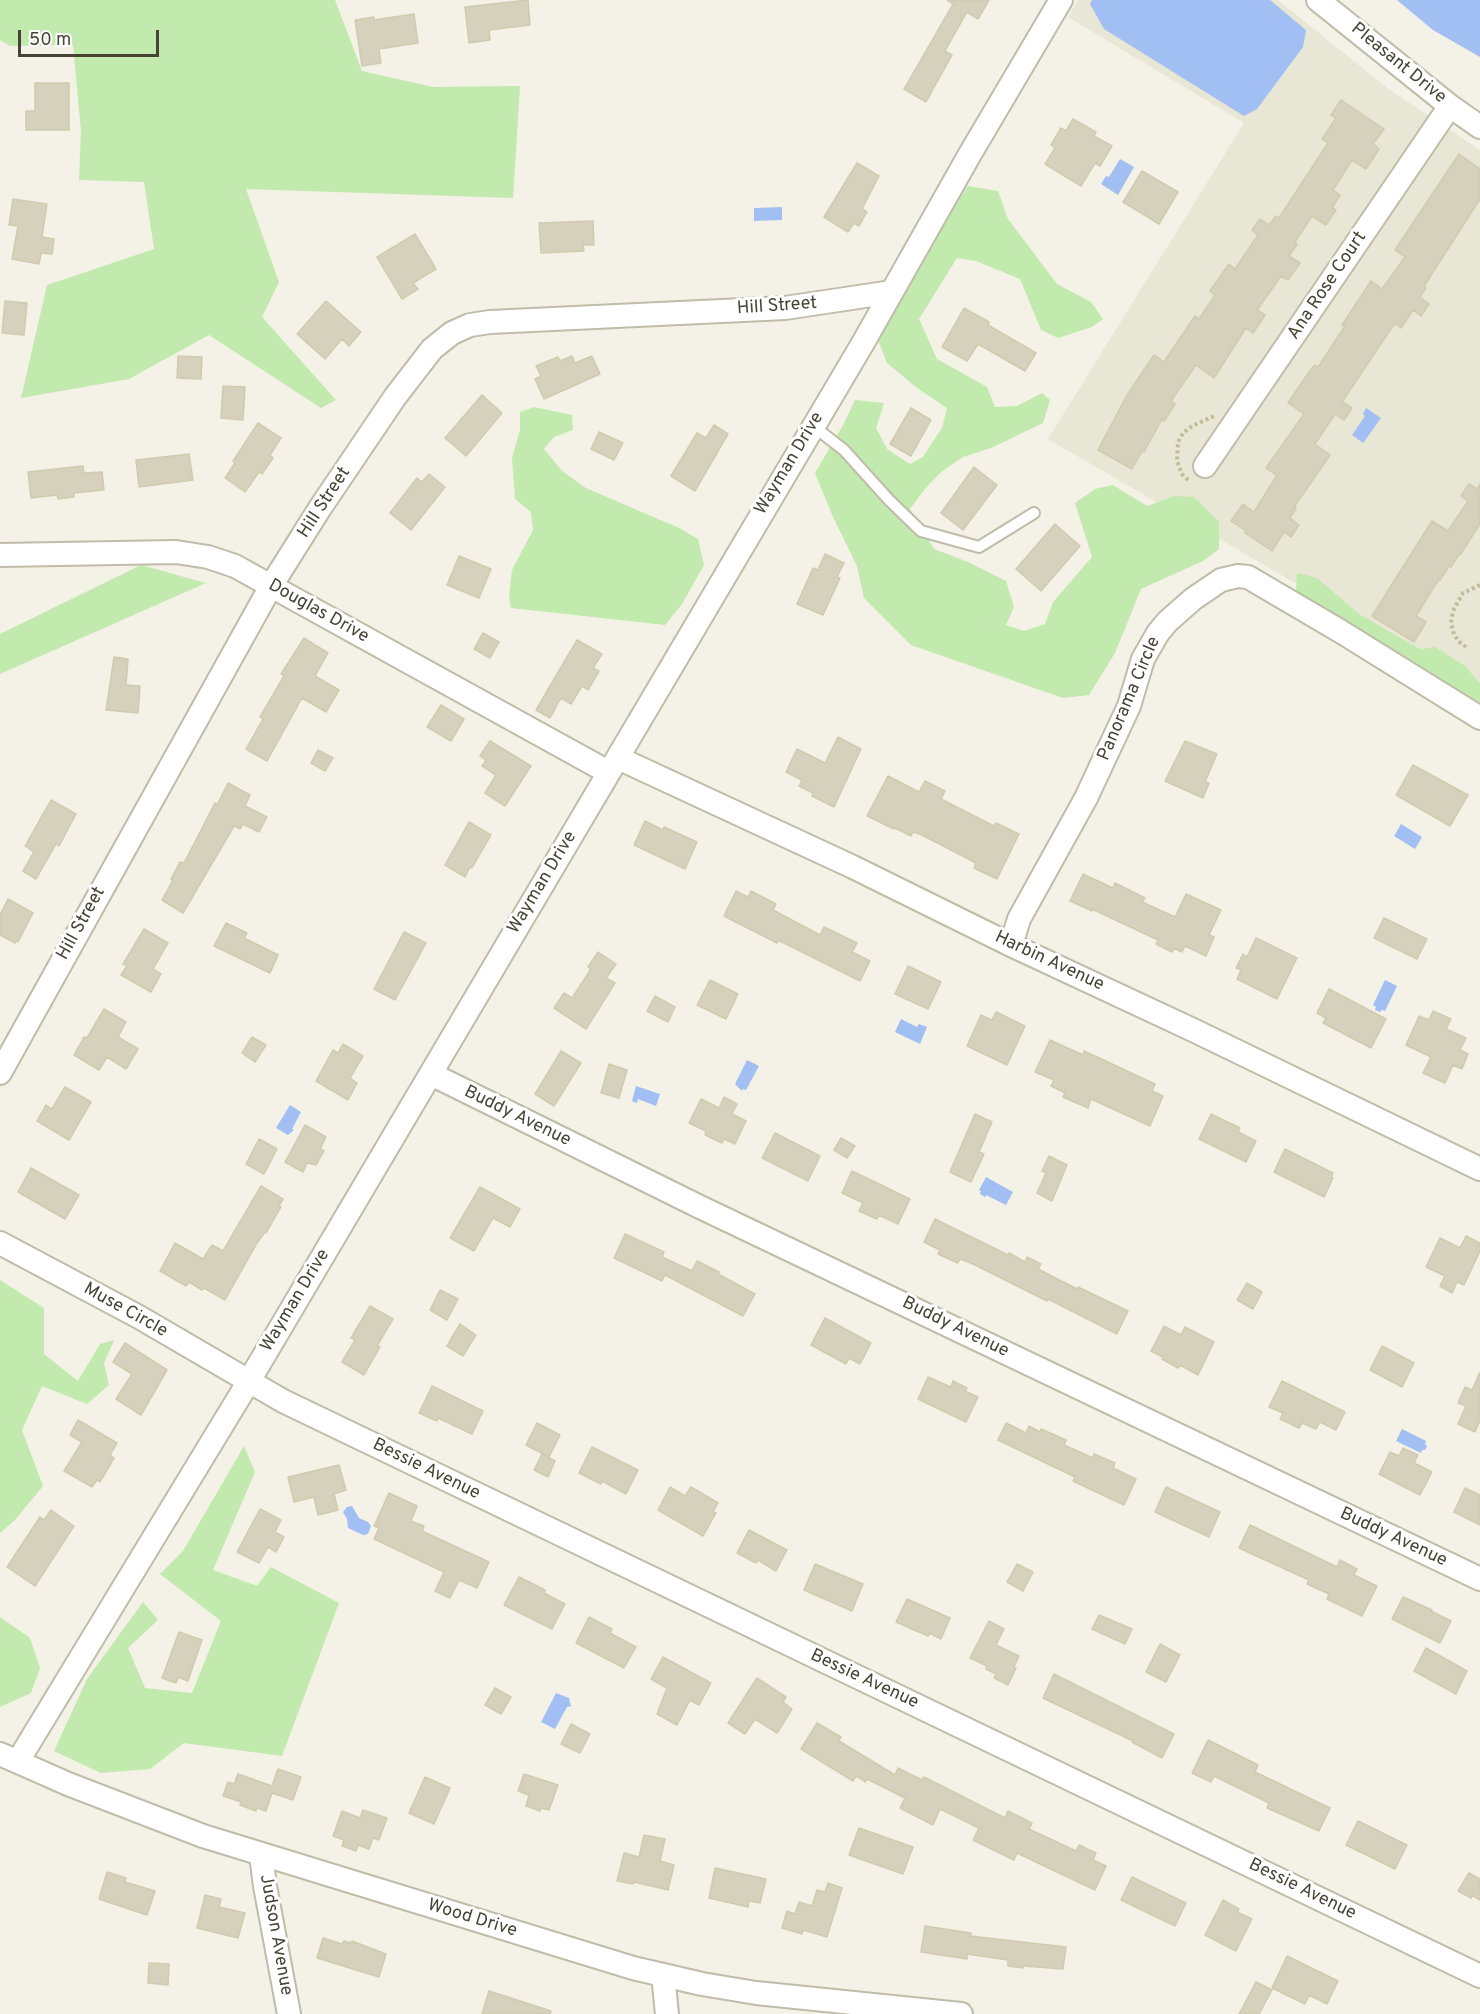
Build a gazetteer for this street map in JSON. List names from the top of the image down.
{
  "streets": {
    "street": [
      "Pleasant Drive",
      "Ana Rose Court",
      "Hill Street",
      "Wayman Drive",
      "Douglas Drive",
      "Panorama Circle",
      "Harbin Avenue",
      "Buddy Avenue",
      "Muse Circle",
      "Bessie Avenue",
      "Wood Drive",
      "Judson Avenue"
    ]
  },
  "crossings": [
    ["Pleasant Drive", "Ana Rose Court"],
    ["Hill Street", "Wayman Drive"],
    ["Hill Street", "Douglas Drive"],
    ["Wayman Drive", "Douglas Drive"],
    ["Wayman Drive", "Harbin Avenue"],
    ["Wayman Drive", "Buddy Avenue"],
    ["Wayman Drive", "Muse Circle"],
    ["Wayman Drive", "Bessie Avenue"],
    ["Wayman Drive", "Wood Drive"],
    ["Douglas Drive", "Harbin Avenue"],
    ["Panorama Circle", "Harbin Avenue"],
    ["Muse Circle", "Bessie Avenue"],
    ["Wood Drive", "Judson Avenue"]
  ],
  "scale_bar": "50 m"
}
